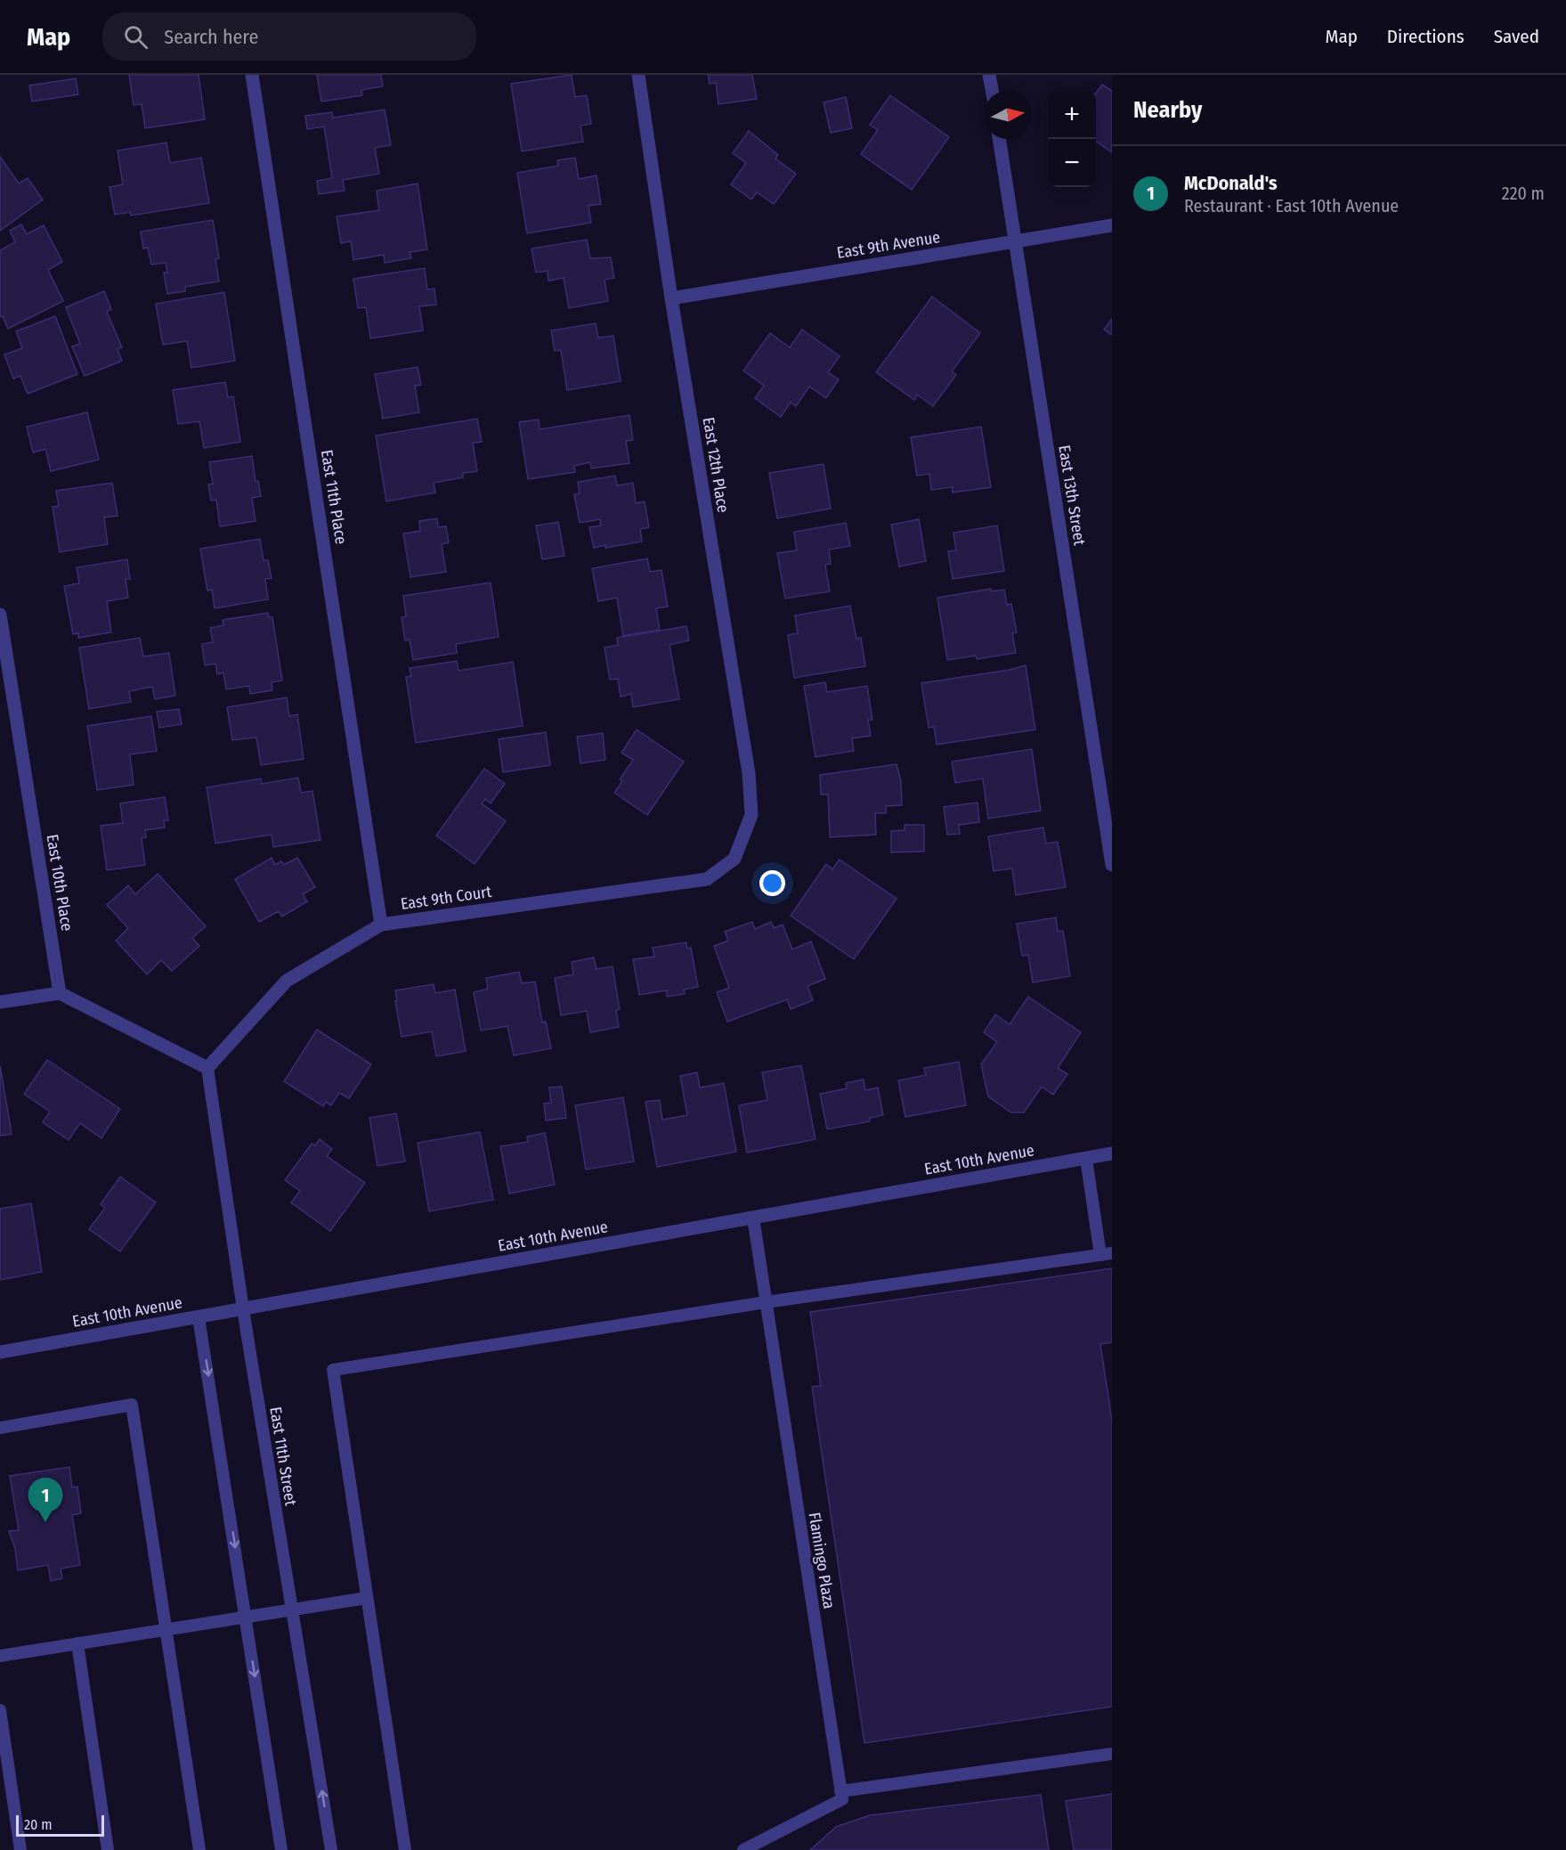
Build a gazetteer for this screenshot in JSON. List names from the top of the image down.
{
  "streets": {
    "street": [
      "East 9th Avenue",
      "East 12th Place",
      "East 13th Street",
      "East 11th Place",
      "East 10th Place",
      "East 9th Court",
      "East 10th Avenue"
    ],
    "lane": ["East 11th Street", "Flamingo Plaza"]
  },
  "crossings": [
    ["East 9th Avenue", "East 12th Place"],
    ["East 9th Avenue", "East 13th Street"],
    ["East 12th Place", "East 9th Court"],
    ["East 11th Place", "East 9th Court"],
    ["East 9th Court", "East 11th Street"],
    ["East 10th Avenue", "East 11th Street"],
    ["East 10th Avenue", "Flamingo Plaza"]
  ],
  "scale_bar": "20 m",
  "north": "right",
  "page": {
    "header": "Map",
    "search": "Search here",
    "nav": ["Map", "Directions", "Saved"],
    "heading": "Nearby",
    "map_buttons": ["+", "−"],
    "list": [
      {
        "mark": "1",
        "name": "McDonald's",
        "note": "Restaurant · East 10th Avenue",
        "value": "220 m"
      }
    ],
    "pins": "1",
    "scale": "20 m"
  }
}
